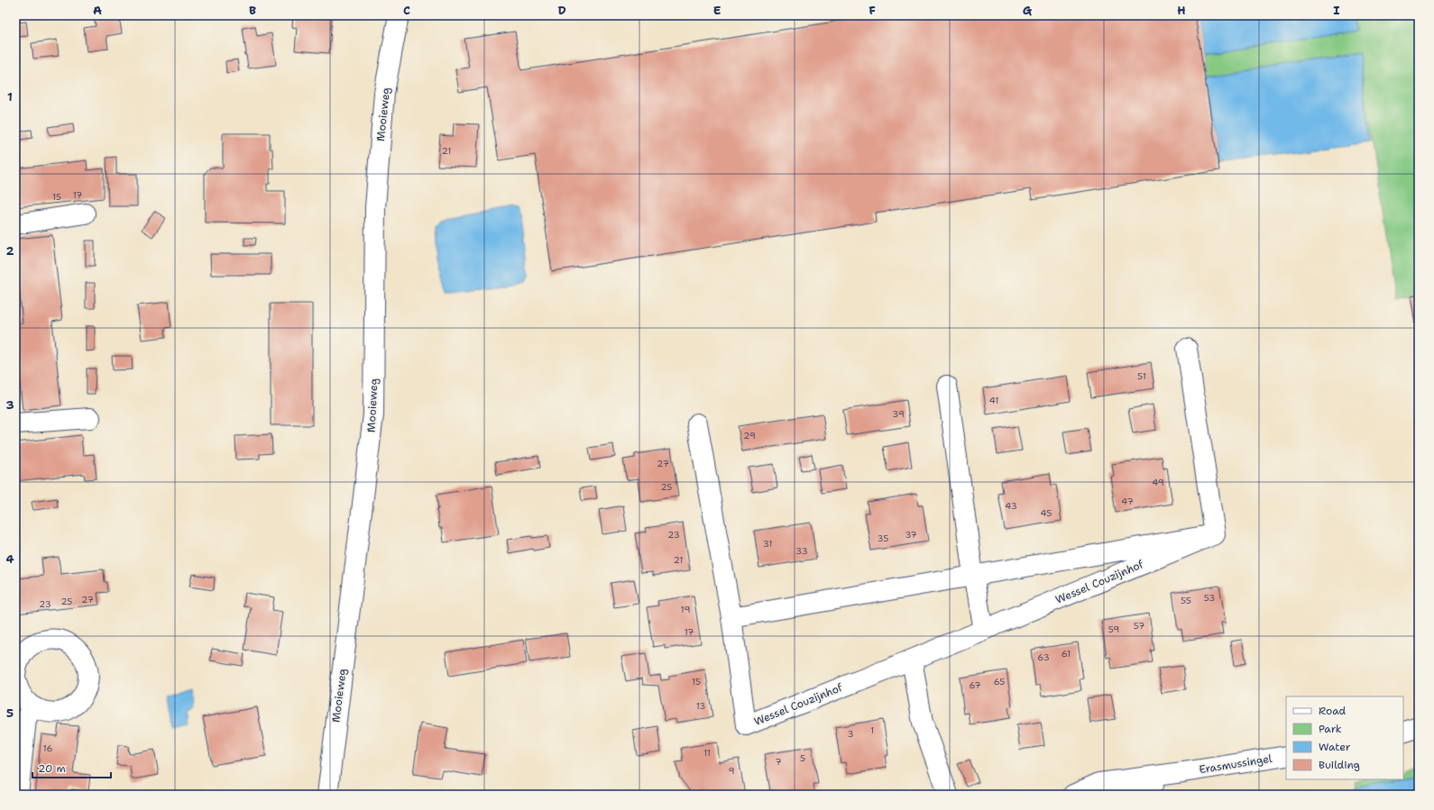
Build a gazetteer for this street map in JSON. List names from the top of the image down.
{
  "streets": {
    "street": ["Mooieweg", "Wessel Couzijnhof", "Erasmussingel"]
  },
  "house_numbers": [
    "21",
    "17",
    "15",
    "51",
    "41",
    "39",
    "29",
    "27",
    "49",
    "25",
    "47",
    "43",
    "45",
    "23",
    "37",
    "35",
    "31",
    "33",
    "21",
    "53",
    "27",
    "55",
    "25",
    "23",
    "19",
    "57",
    "59",
    "17",
    "61",
    "63",
    "15",
    "65",
    "67",
    "13",
    "1",
    "3",
    "16",
    "11",
    "5",
    "7",
    "9"
  ],
  "legend": [
    "Road",
    "Park",
    "Water",
    "Building"
  ],
  "scale_bar": "20 m",
  "grid": {
    "columns": [
      "A",
      "B",
      "C",
      "D",
      "E",
      "F",
      "G",
      "H",
      "I"
    ],
    "rows": [
      "1",
      "2",
      "3",
      "4",
      "5"
    ]
  }
}
